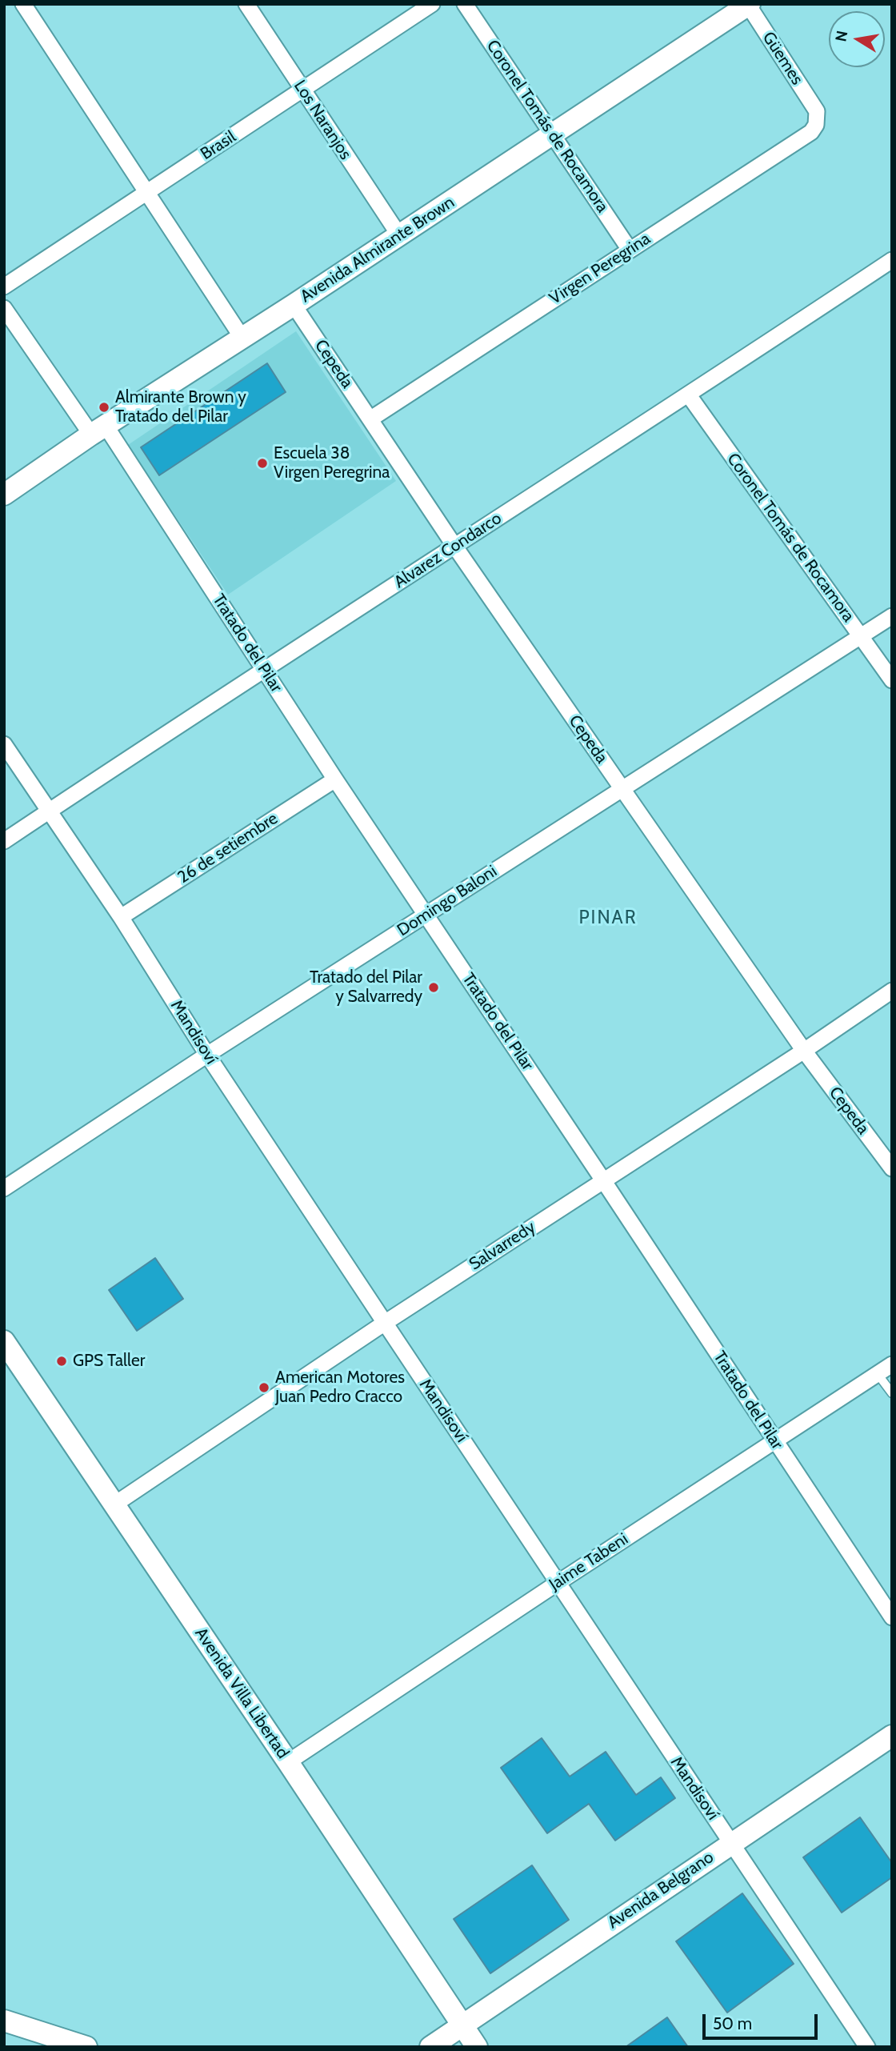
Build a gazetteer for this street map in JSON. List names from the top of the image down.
{
  "streets": {
    "main road": ["Avenida Almirante Brown", "Avenida Villa Libertad", "Avenida Belgrano"],
    "street": [
      "Güemes",
      "Los Naranjos",
      "Coronel Tomás de Rocamora",
      "Brasil",
      "Virgen Peregrina",
      "Cepeda",
      "Alvarez Condarco",
      "Tratado del Pilar",
      "26 de setiembre",
      "Domingo Baloni",
      "Mandisoví",
      "Salvarredy",
      "Jaime Tabeni"
    ]
  },
  "crossings": [
    ["Güemes", "Avenida Almirante Brown"],
    ["Güemes", "Virgen Peregrina"],
    ["Los Naranjos", "Brasil"],
    ["Los Naranjos", "Avenida Almirante Brown"],
    ["Coronel Tomás de Rocamora", "Avenida Almirante Brown"],
    ["Coronel Tomás de Rocamora", "Virgen Peregrina"],
    ["Coronel Tomás de Rocamora", "Alvarez Condarco"],
    ["Coronel Tomás de Rocamora", "Domingo Baloni"],
    ["Avenida Almirante Brown", "Cepeda"],
    ["Avenida Almirante Brown", "Tratado del Pilar"],
    ["Virgen Peregrina", "Cepeda"],
    ["Cepeda", "Alvarez Condarco"],
    ["Cepeda", "Domingo Baloni"],
    ["Cepeda", "Salvarredy"],
    ["Alvarez Condarco", "Tratado del Pilar"],
    ["Alvarez Condarco", "Mandisoví"],
    ["Tratado del Pilar", "26 de setiembre"],
    ["Tratado del Pilar", "Domingo Baloni"],
    ["Tratado del Pilar", "Salvarredy"],
    ["Tratado del Pilar", "Jaime Tabeni"],
    ["26 de setiembre", "Mandisoví"],
    ["Domingo Baloni", "Mandisoví"],
    ["Mandisoví", "Salvarredy"],
    ["Mandisoví", "Jaime Tabeni"],
    ["Mandisoví", "Avenida Belgrano"],
    ["Salvarredy", "Avenida Villa Libertad"],
    ["Jaime Tabeni", "Avenida Villa Libertad"],
    ["Avenida Villa Libertad", "Avenida Belgrano"]
  ],
  "districts": ["PINAR"],
  "places": [
    "Almirante Brown y Tratado del Pilar",
    "Escuela 38 Virgen Peregrina",
    "Tratado del Pilar y Salvarredy",
    "GPS Taller",
    "American Motores Juan Pedro Cracco"
  ],
  "scale_bar": "50 m",
  "north": "left"
}
